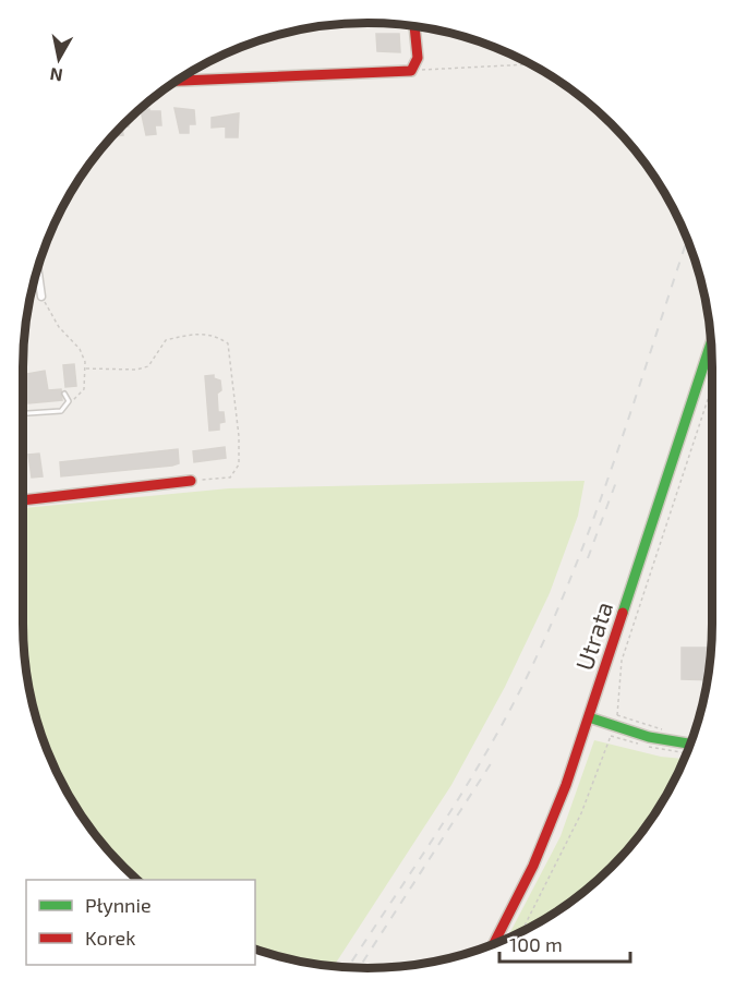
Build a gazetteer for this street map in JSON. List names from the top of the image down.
{
  "streets": {
    "main road": ["Utrata"]
  },
  "legend": ["Płynnie", "Korek"],
  "scale_bar": "100 m",
  "north": "bottom"
}
